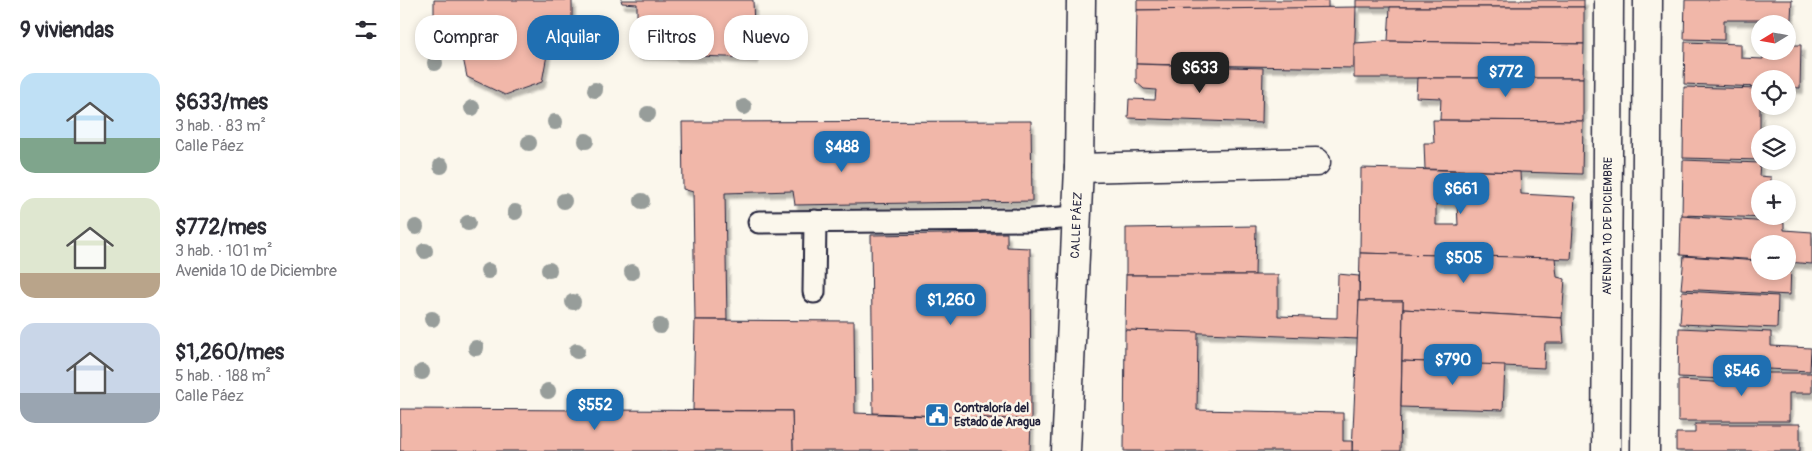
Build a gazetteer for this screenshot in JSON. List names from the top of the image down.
{
  "streets": {
    "street": ["CALLE PÁEZ", "AVENIDA 10 DE DICIEMBRE"]
  },
  "places": {
    "public building": ["Contraloría del Estado de Aragua"]
  },
  "north": "left",
  "page": {
    "heading": "9 viviendas",
    "map_buttons": ["+", "−"],
    "chip": [
      "Comprar",
      "Alquilar",
      "Filtros",
      "Nuevo"
    ],
    "price": [
      "$633",
      "$772",
      "$488",
      "$661",
      "$505",
      "$1,260",
      "$790",
      "$546",
      "$552"
    ],
    "list": [
      {
        "name": "$633/mes",
        "note": "3 hab. · 83 m² · Calle Páez"
      },
      {
        "name": "$772/mes",
        "note": "3 hab. · 101 m² · Avenida 10 de Diciembre"
      },
      {
        "name": "$1,260/mes",
        "note": "5 hab. · 188 m² · Calle Páez"
      }
    ]
  }
}
